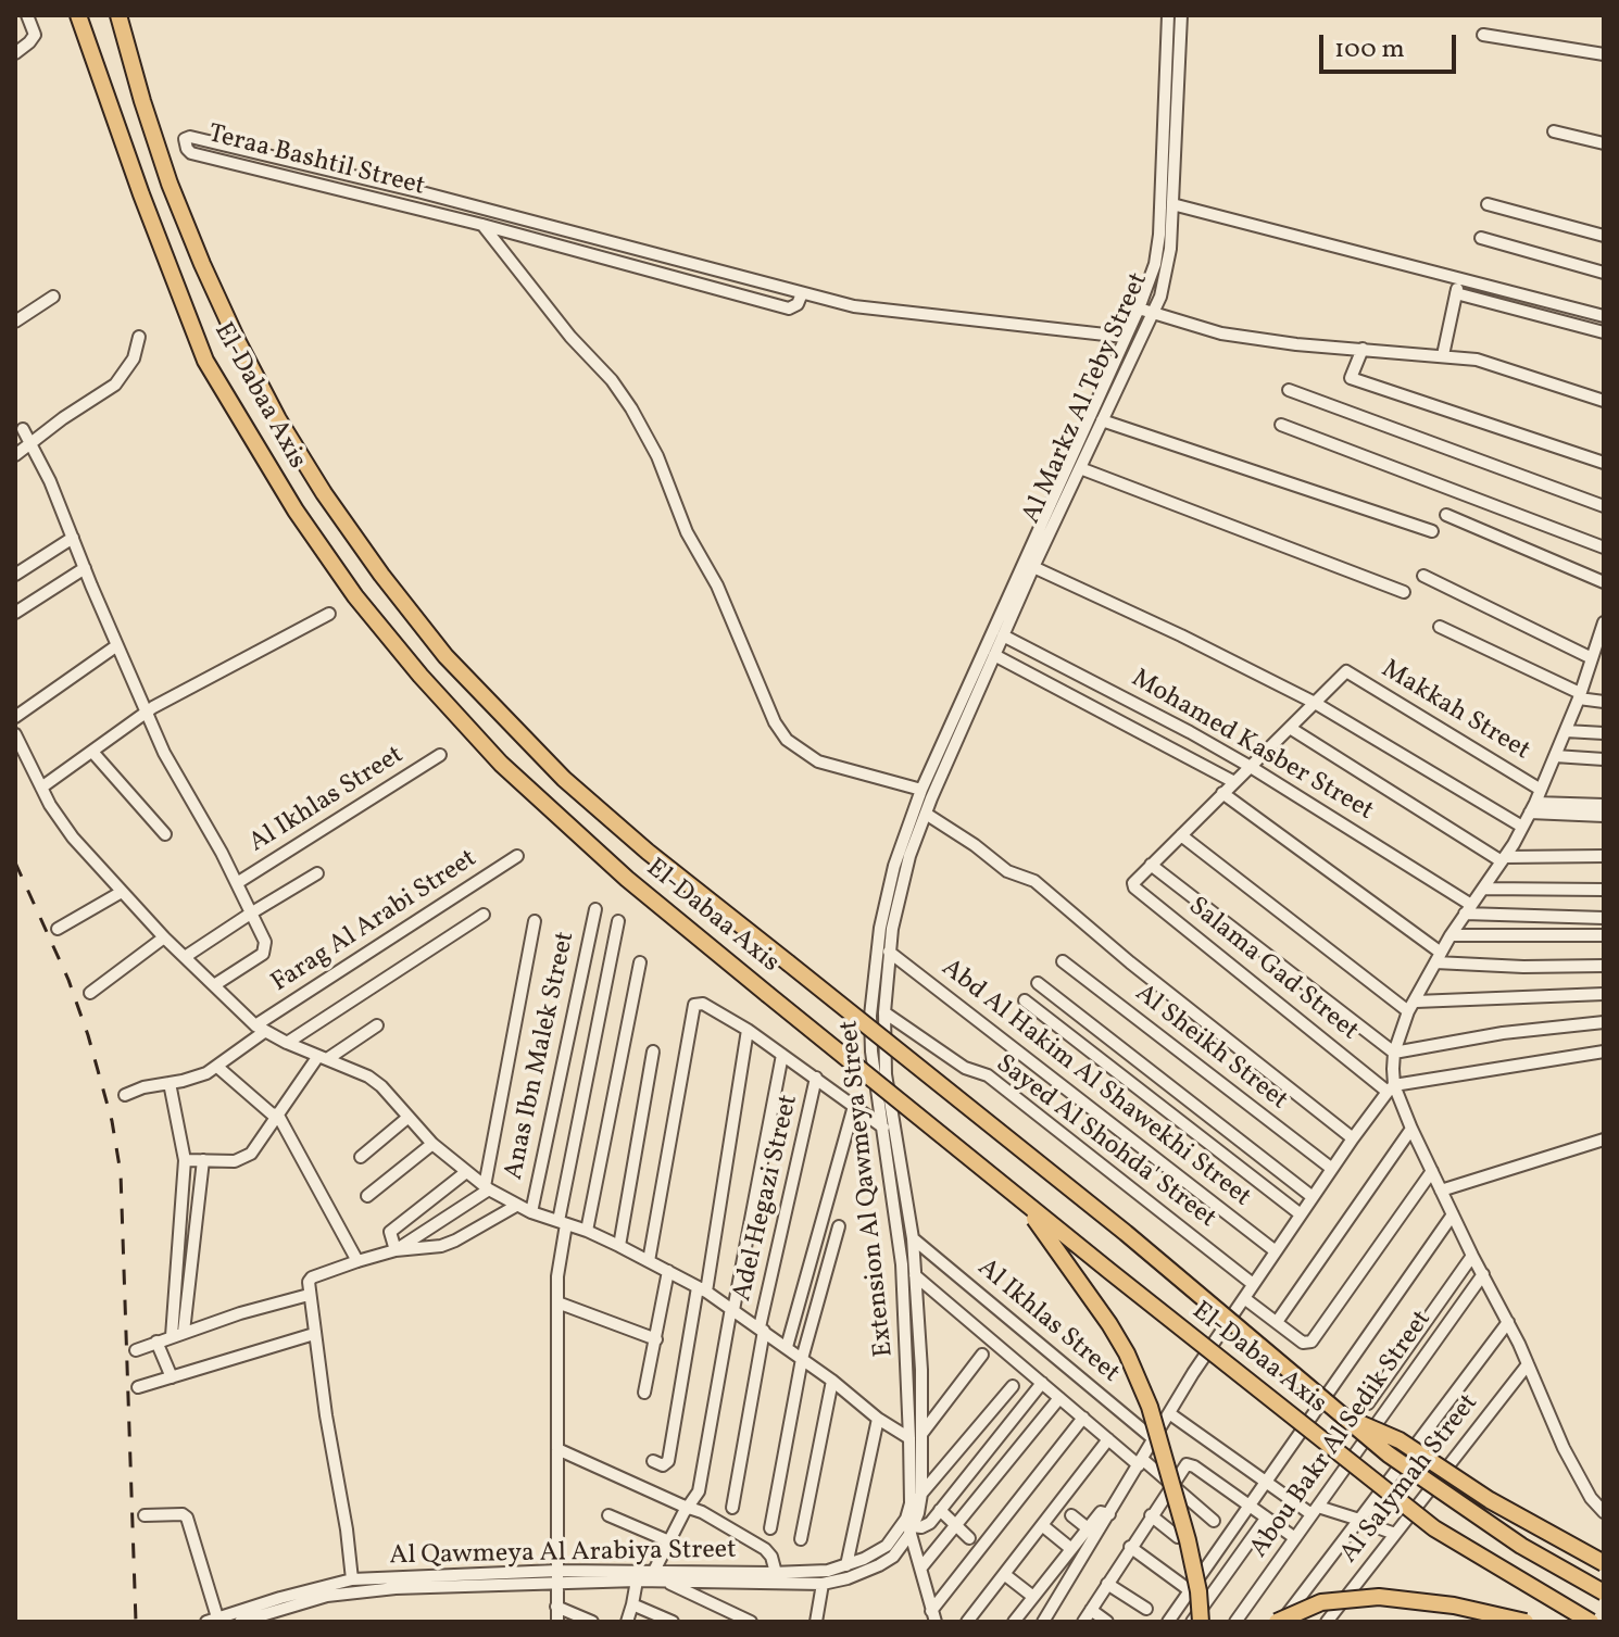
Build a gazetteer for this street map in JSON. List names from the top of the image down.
{
  "streets": {
    "highway": ["El-Dabaa Axis"],
    "street": [
      "Teraa Bashtil Street",
      "Al Markz Al Teby Street",
      "Makkah Street",
      "Mohamed Kasber Street",
      "Al Ikhlas Street",
      "Farag Al Arabi Street",
      "Salama Gad Street",
      "Al Sheikh Street",
      "Anas Ibn Malek Street",
      "Abd Al Hakim Al Shawekhi Street",
      "Sayed Al Shohda' Street",
      "Extension Al Qawmeya Street",
      "Adel Hegazi Street",
      "Abou Bakr Al Sedik Street",
      "Al Salymah Street",
      "Al Qawmeya Al Arabiya Street"
    ]
  },
  "crossings": [
    ["Teraa Bashtil Street", "Al Markz Al Teby Street"],
    ["Al Markz Al Teby Street", "Mohamed Kasber Street"],
    ["Al Markz Al Teby Street", "Extension Al Qawmeya Street"],
    ["Mohamed Kasber Street", "Extension Al Qawmeya Street"],
    ["Al Ikhlas Street", "Extension Al Qawmeya Street"],
    ["Abd Al Hakim Al Shawekhi Street", "Extension Al Qawmeya Street"],
    ["Sayed Al Shohda' Street", "Extension Al Qawmeya Street"],
    ["Extension Al Qawmeya Street", "Al Qawmeya Al Arabiya Street"]
  ],
  "scale_bar": "100 m"
}
